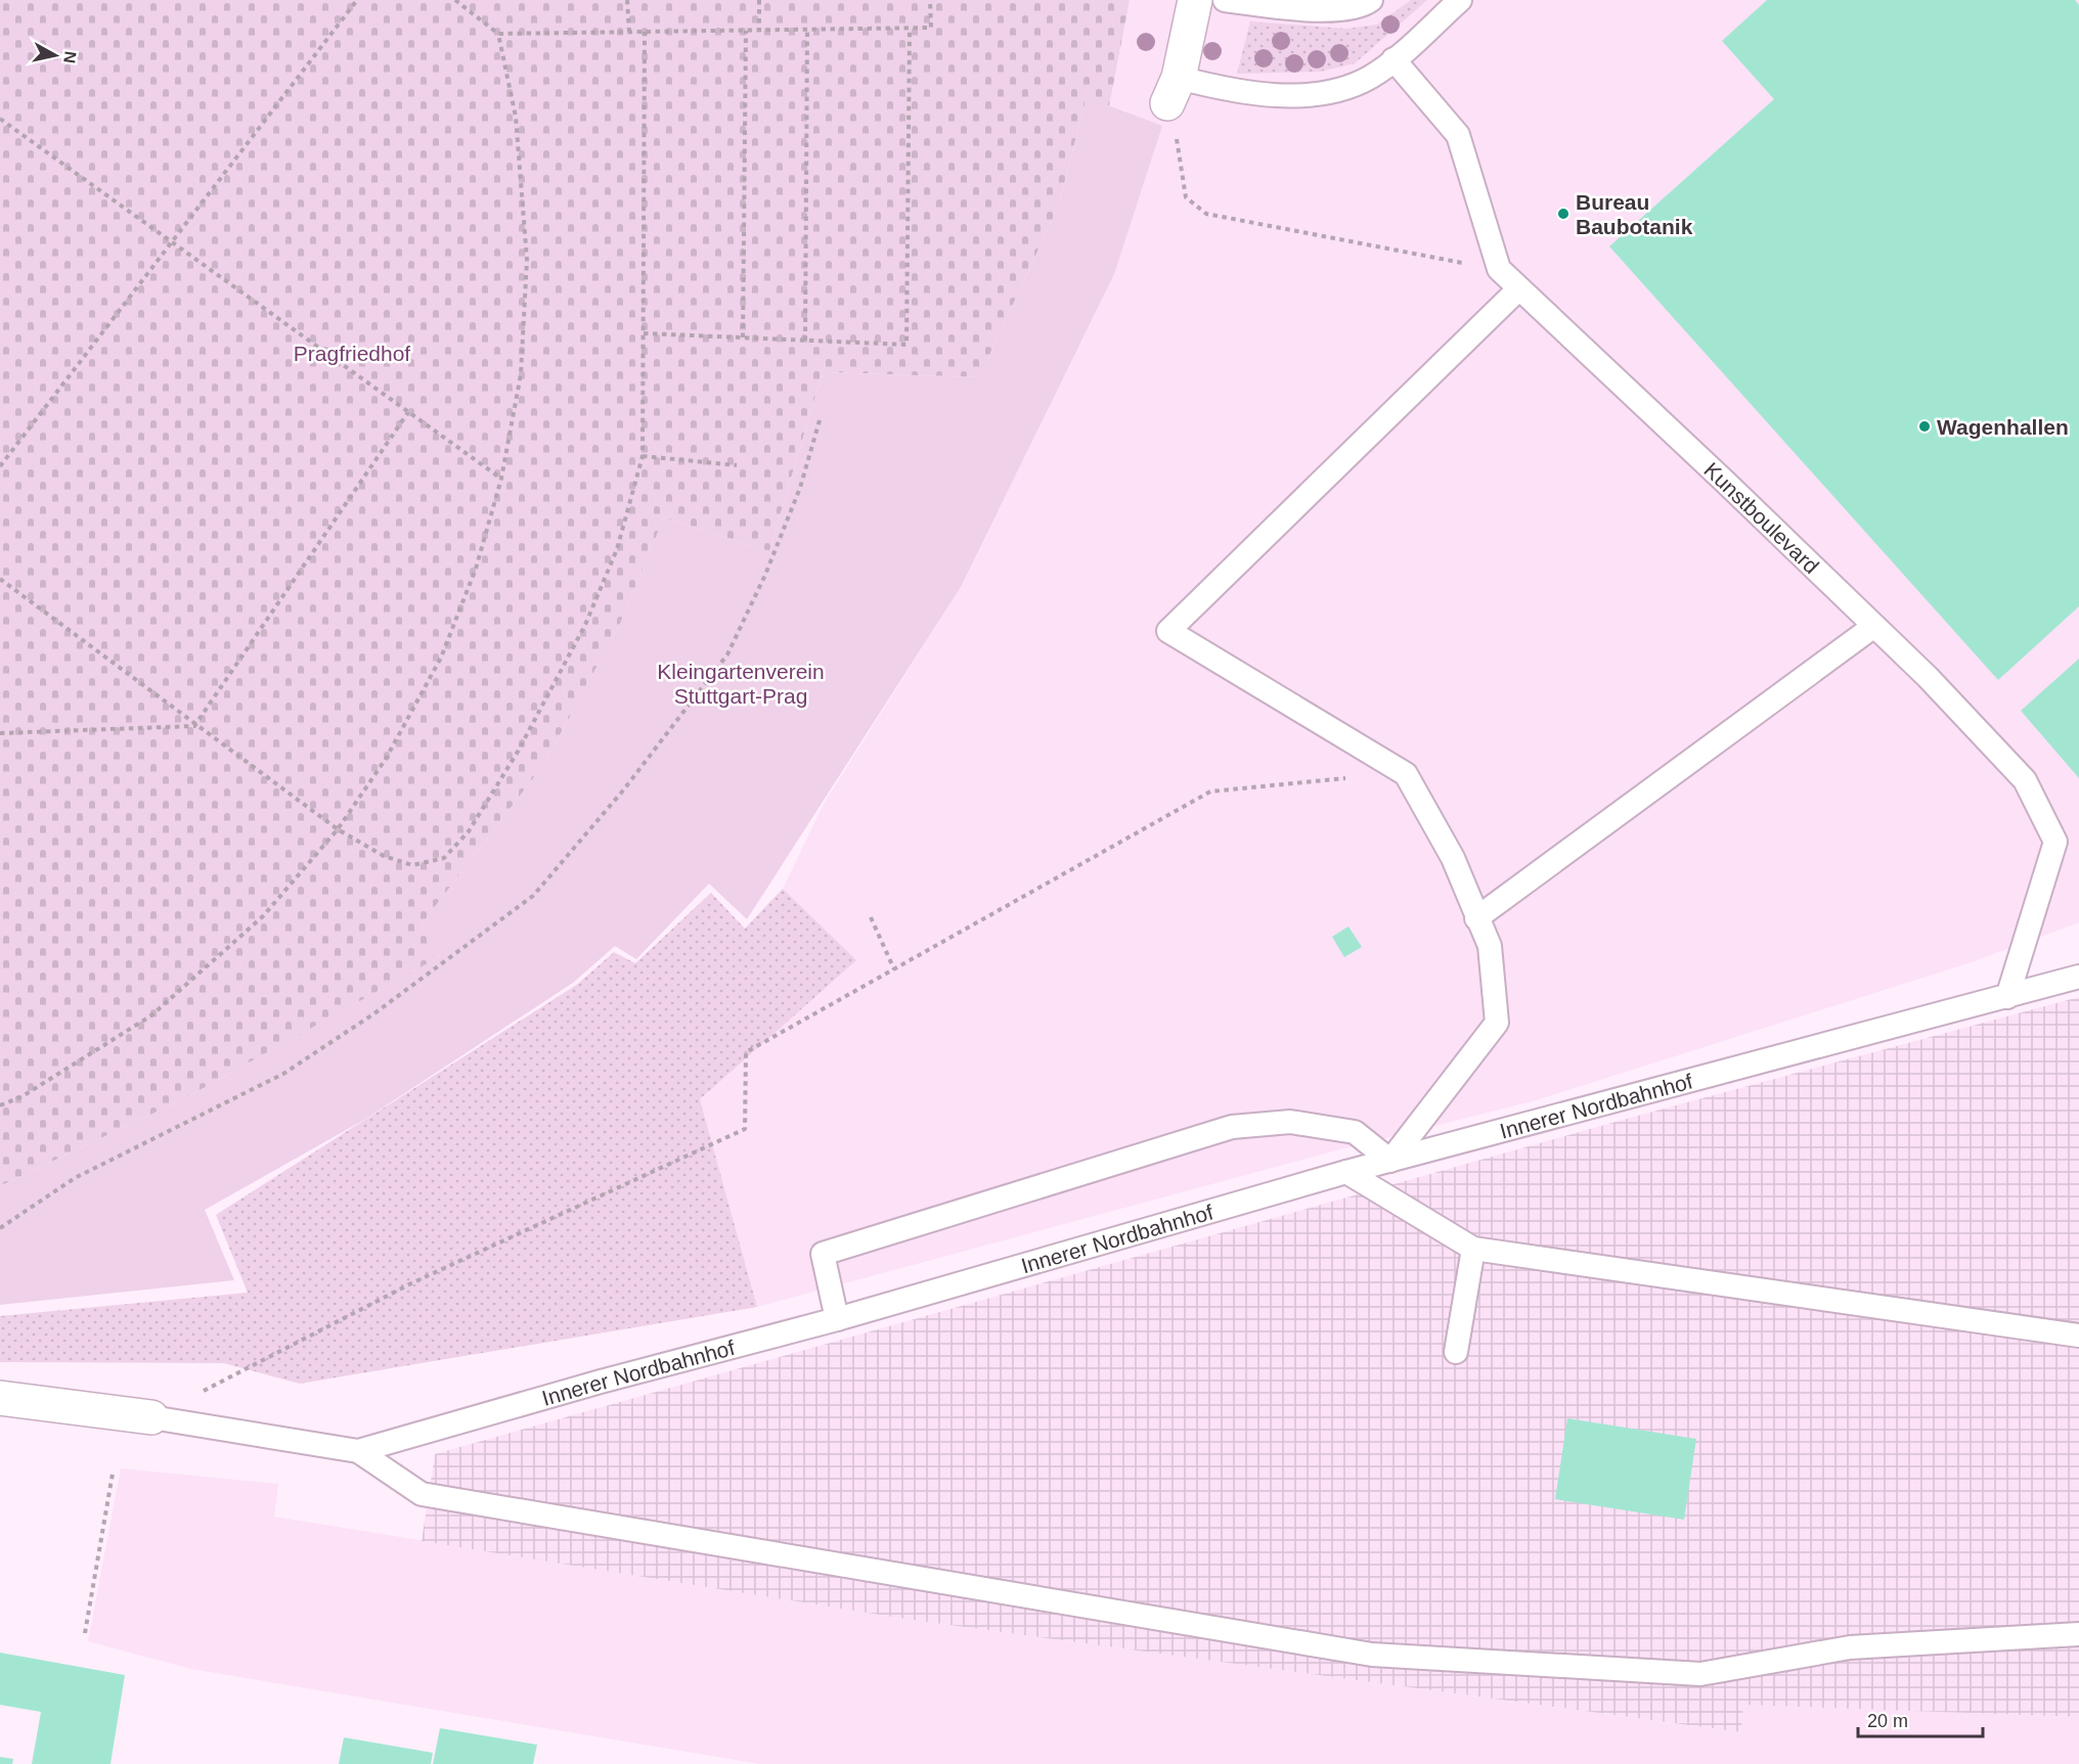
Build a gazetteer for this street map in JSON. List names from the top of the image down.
{
  "streets": {
    "lane": ["Kunstboulevard", "Innerer Nordbahnhof"]
  },
  "crossings": [
    ["Kunstboulevard", "Innerer Nordbahnhof"]
  ],
  "parks": ["Pragfriedhof", "Kleingartenverein Stuttgart-Prag"],
  "places": ["Bureau Baubotanik", "Wagenhallen"],
  "scale_bar": "20 m",
  "north": "right"
}
